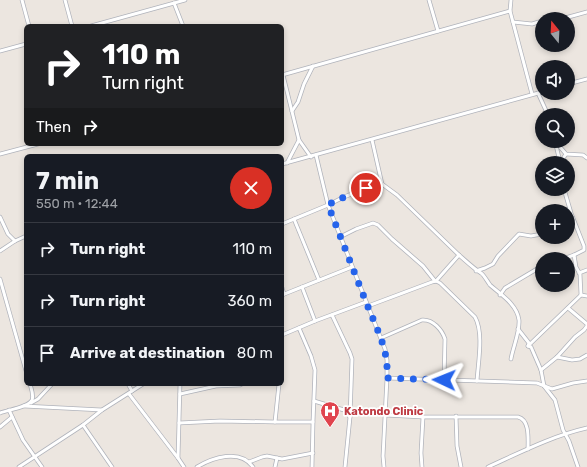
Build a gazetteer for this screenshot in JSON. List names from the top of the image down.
{
  "places": {
    "hospital": ["Katondo Clinic"]
  },
  "north": "top",
  "page": {
    "map_buttons": ["+", "−"],
    "turn": ["110 m", "Turn right"],
    "then": "Then",
    "heading": ["7 min", "550 m · 12:44"],
    "list": [
      {
        "name": "Turn right",
        "value": "110 m"
      },
      {
        "name": "Turn right",
        "value": "360 m"
      },
      {
        "name": "Arrive at destination",
        "value": "80 m"
      }
    ]
  }
}
